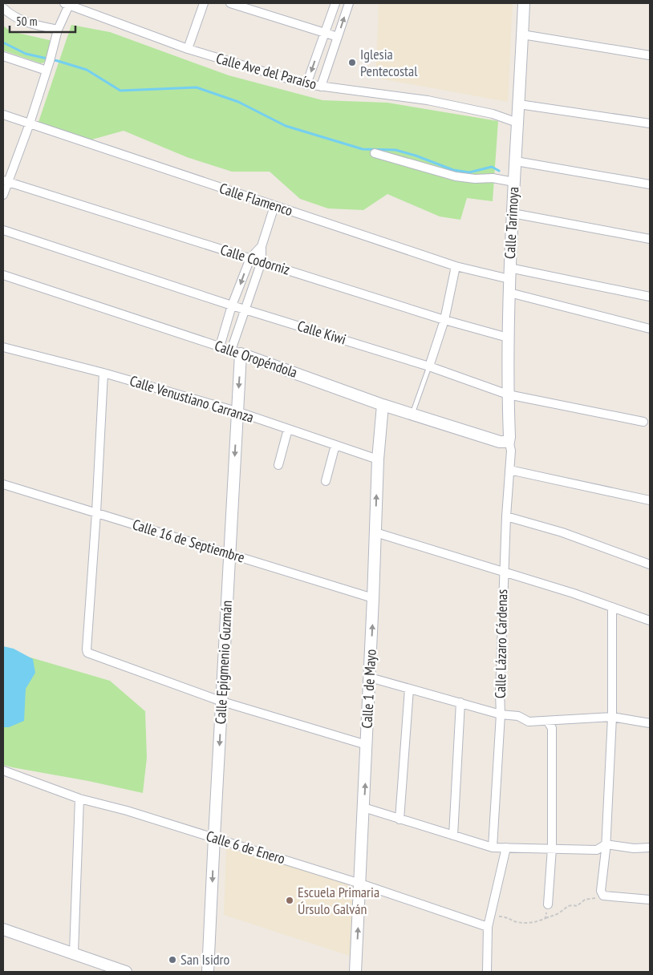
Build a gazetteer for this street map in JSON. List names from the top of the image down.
{
  "streets": {
    "street": [
      "Calle Ave del Paraíso",
      "Calle Flamenco",
      "Calle Tarimoya",
      "Calle Codorniz",
      "Calle Kiwi",
      "Calle Oropéndola",
      "Calle Venustiano Carranza",
      "Calle 16 de Septiembre",
      "Calle Lázaro Cárdenas",
      "Calle Epigmenio Guzmán",
      "Calle 1 de Mayo",
      "Calle 6 de Enero"
    ]
  },
  "crossings": [
    ["Calle Ave del Paraíso", "Calle Tarimoya"],
    ["Calle Flamenco", "Calle Tarimoya"],
    ["Calle Tarimoya", "Calle Codorniz"],
    ["Calle Tarimoya", "Calle Kiwi"],
    ["Calle Tarimoya", "Calle Oropéndola"],
    ["Calle Tarimoya", "Calle Lázaro Cárdenas"],
    ["Calle Oropéndola", "Calle Lázaro Cárdenas"],
    ["Calle Oropéndola", "Calle Epigmenio Guzmán"],
    ["Calle Oropéndola", "Calle 1 de Mayo"],
    ["Calle Venustiano Carranza", "Calle Epigmenio Guzmán"],
    ["Calle Venustiano Carranza", "Calle 1 de Mayo"],
    ["Calle 16 de Septiembre", "Calle Epigmenio Guzmán"],
    ["Calle 16 de Septiembre", "Calle 1 de Mayo"],
    ["Calle Epigmenio Guzmán", "Calle 6 de Enero"],
    ["Calle 1 de Mayo", "Calle 6 de Enero"]
  ],
  "one_way": ["Calle Epigmenio Guzmán"],
  "places": ["Iglesia Pentecostal", "Escuela Primaria Úrsulo Galván", "San Isidro"],
  "scale_bar": "50 m"
}
